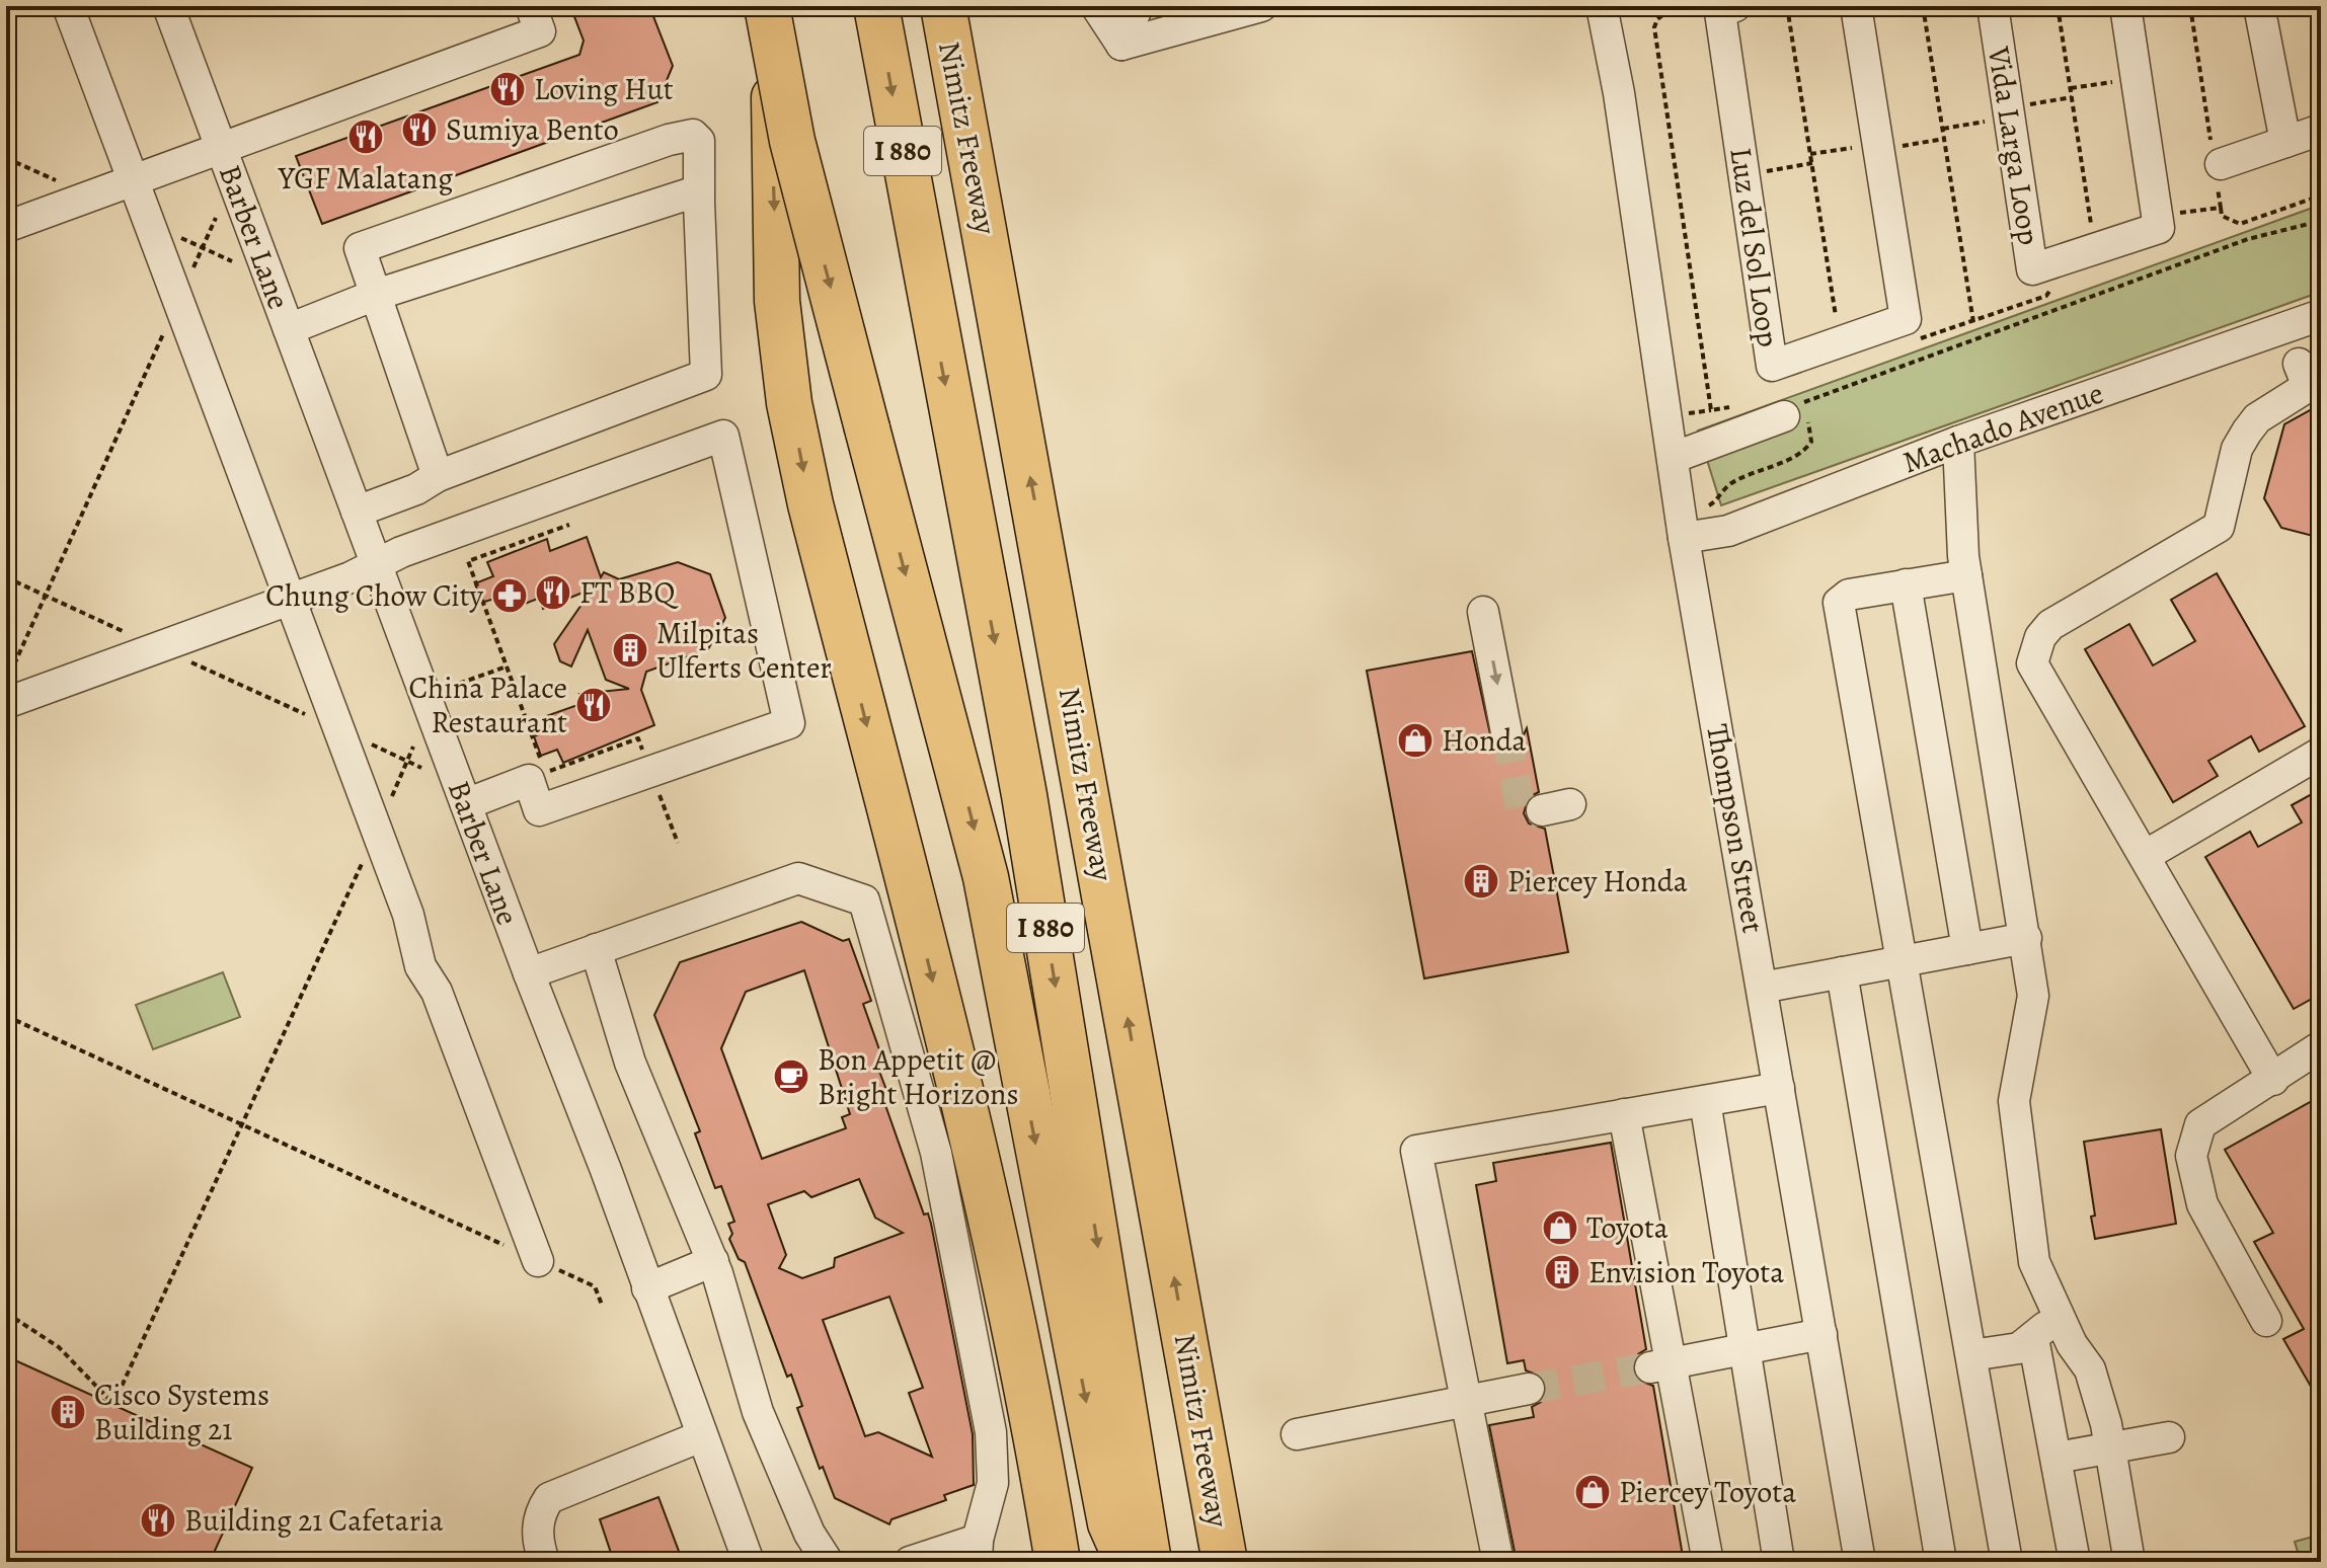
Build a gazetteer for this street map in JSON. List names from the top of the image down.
{
  "streets": {
    "highway": ["Nimitz Freeway", "I 880"],
    "street": [
      "Vida Larga Loop",
      "Barber Lane",
      "Luz del Sol Loop",
      "Machado Avenue",
      "Thompson Street"
    ]
  },
  "crossings": [
    ["Machado Avenue", "Thompson Street"]
  ],
  "places": {
    "restaurant": [
      "Loving Hut",
      "Sumiya Bento",
      "YGF Malatang",
      "FT BBQ",
      "China Palace Restaurant",
      "Building 21 Cafetaria"
    ],
    "pharmacy": ["Chung Chow City"],
    "building": [
      "Milpitas Ulferts Center",
      "Piercey Honda",
      "Envision Toyota",
      "Cisco Systems Building 21"
    ],
    "shop": ["Honda", "Toyota", "Piercey Toyota"],
    "cafe": ["Bon Appetit @ Bright Horizons"]
  }
}
